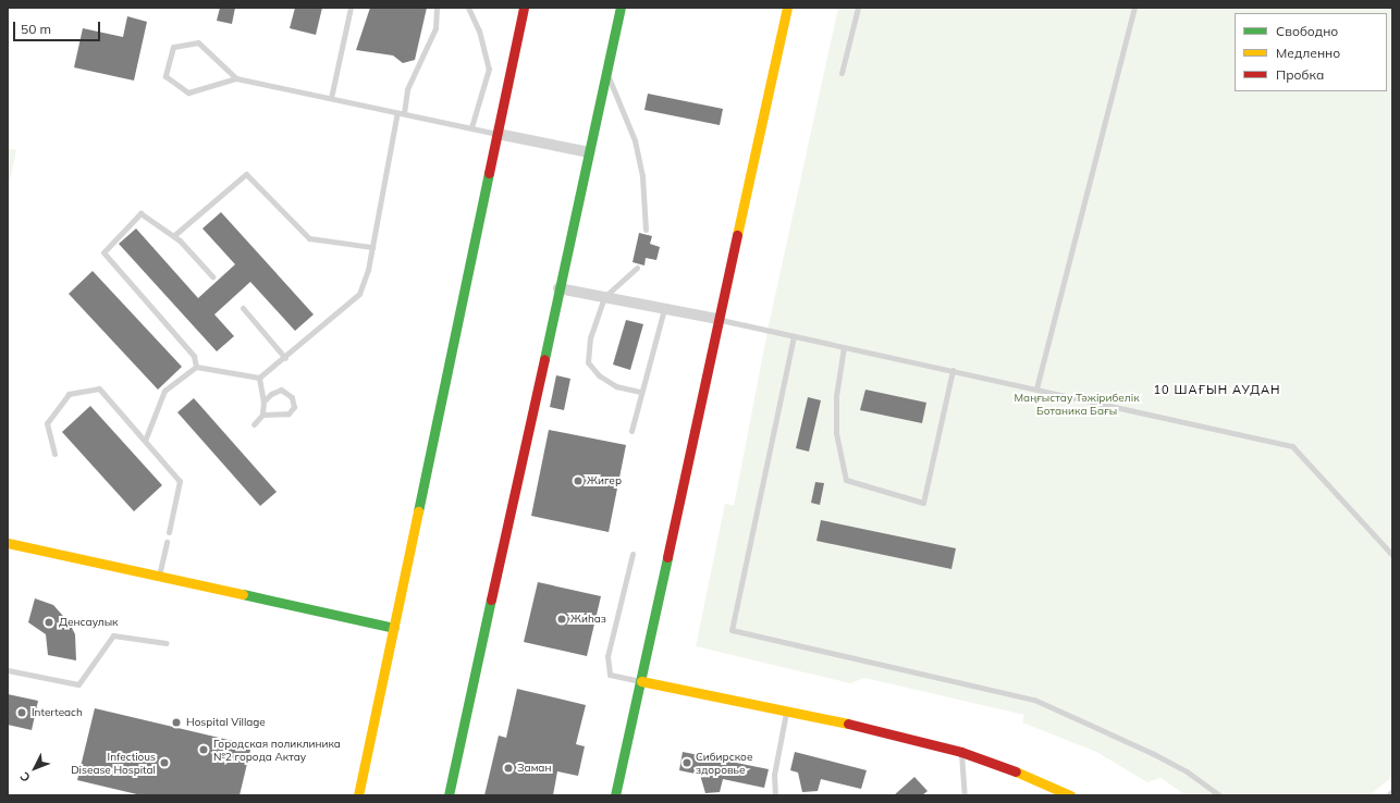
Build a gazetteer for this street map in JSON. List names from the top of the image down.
{
  "districts": ["10 ШАҒЫН АУДАН"],
  "parks": ["Маңғыстау Тәжірибелік Ботаника Бағы"],
  "places": [
    "Жигер",
    "Жиhаз",
    "Денсаулык",
    "Interteach",
    "Hospital Village",
    "Городская поликлиника №2 города Актау",
    "Infectious Disease Hospital",
    "Сибирское здоровье",
    "Заман"
  ],
  "legend": ["Свободно", "Медленно", "Пробка"],
  "scale_bar": "50 m",
  "north": "bottom left"
}
